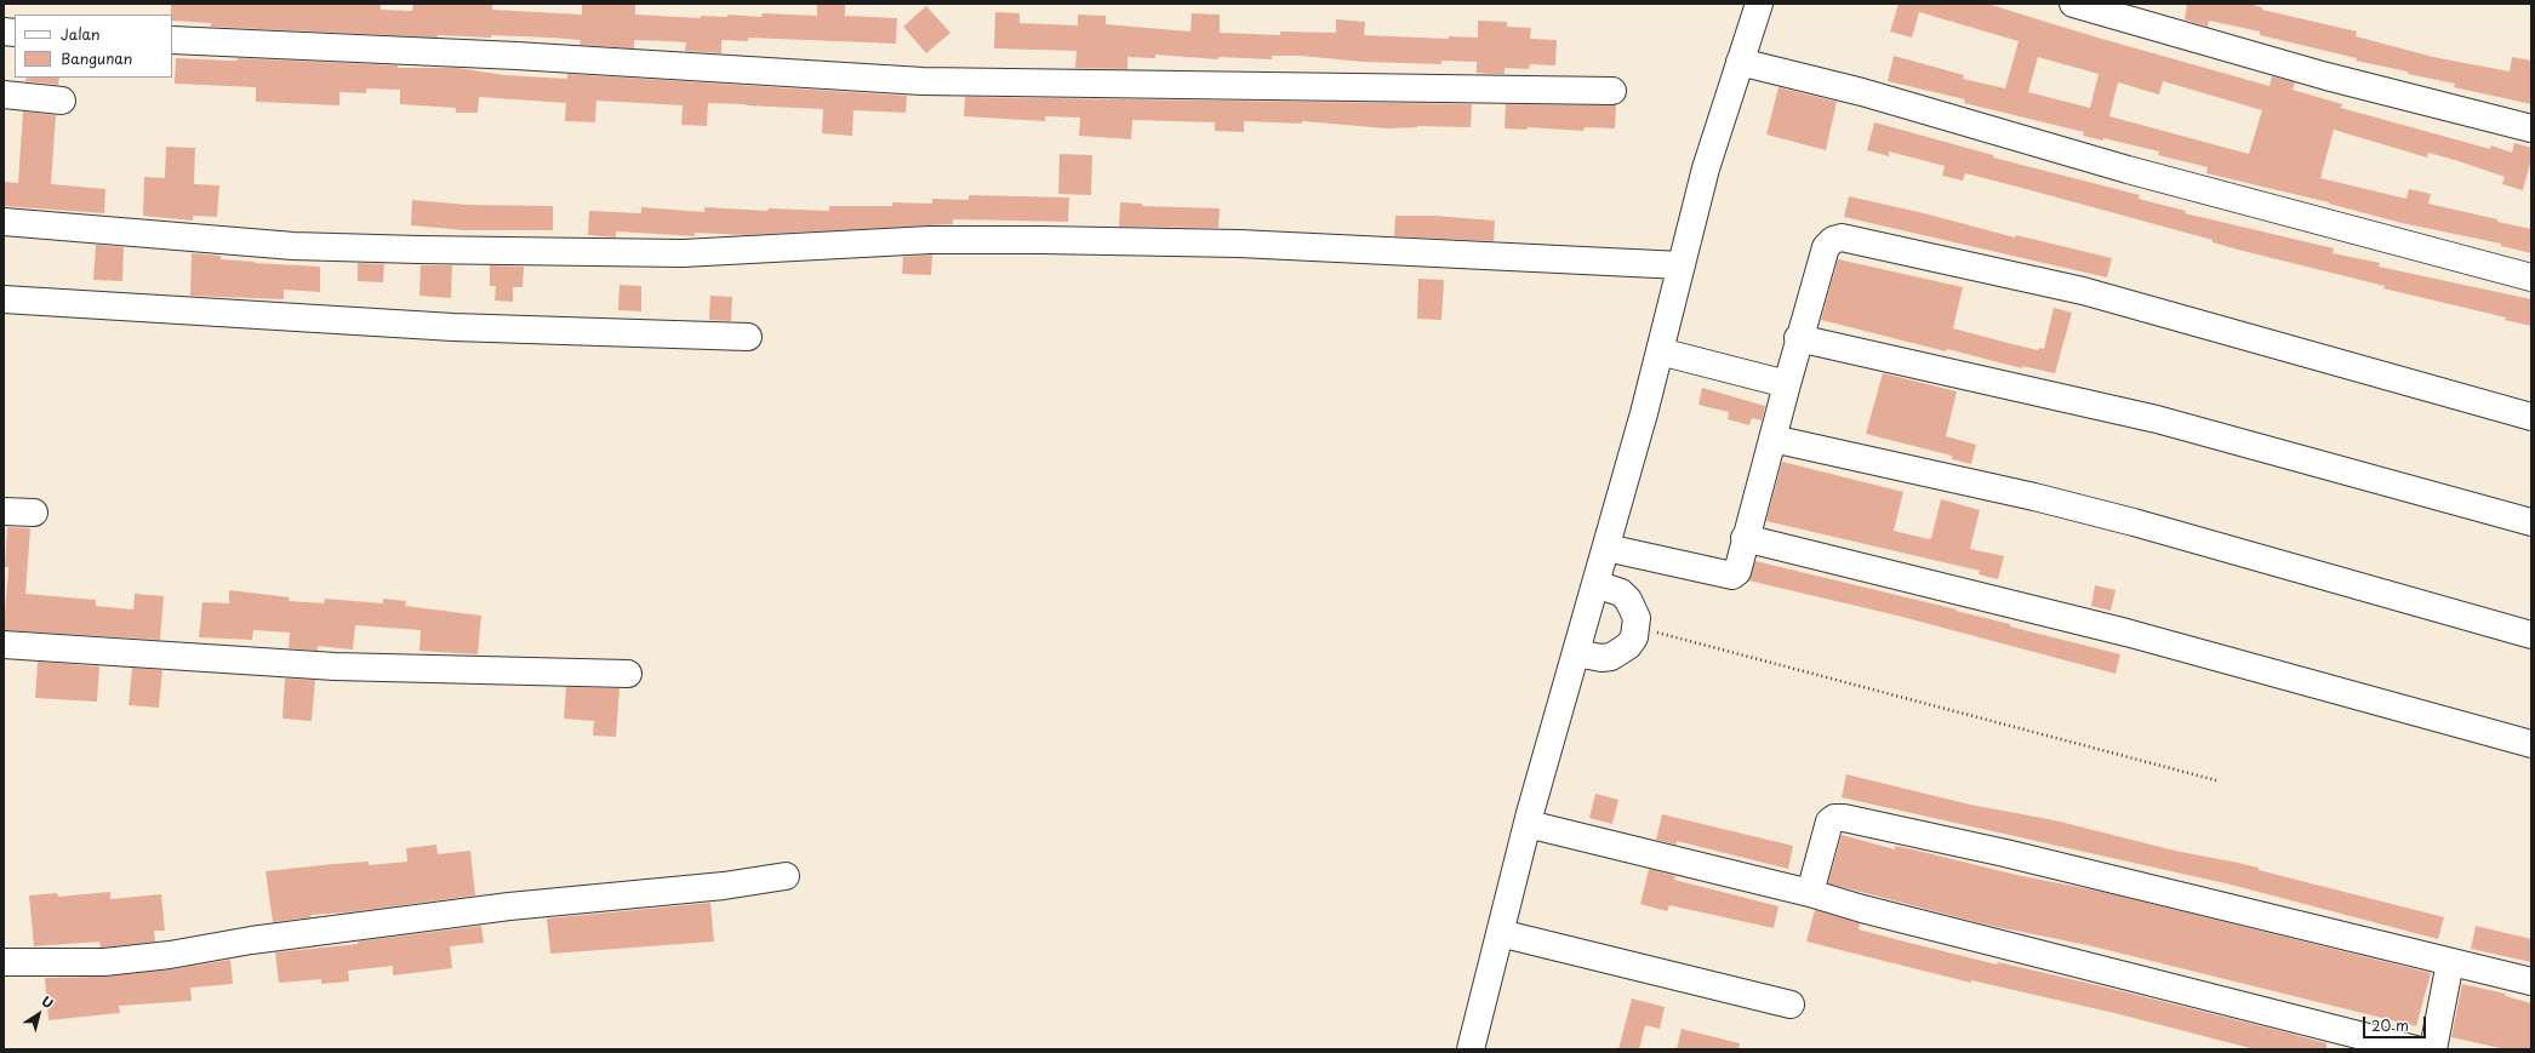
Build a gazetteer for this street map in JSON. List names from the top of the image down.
{
  "legend": ["Jalan", "Bangunan"],
  "scale_bar": "20 m",
  "north": "top right"
}
